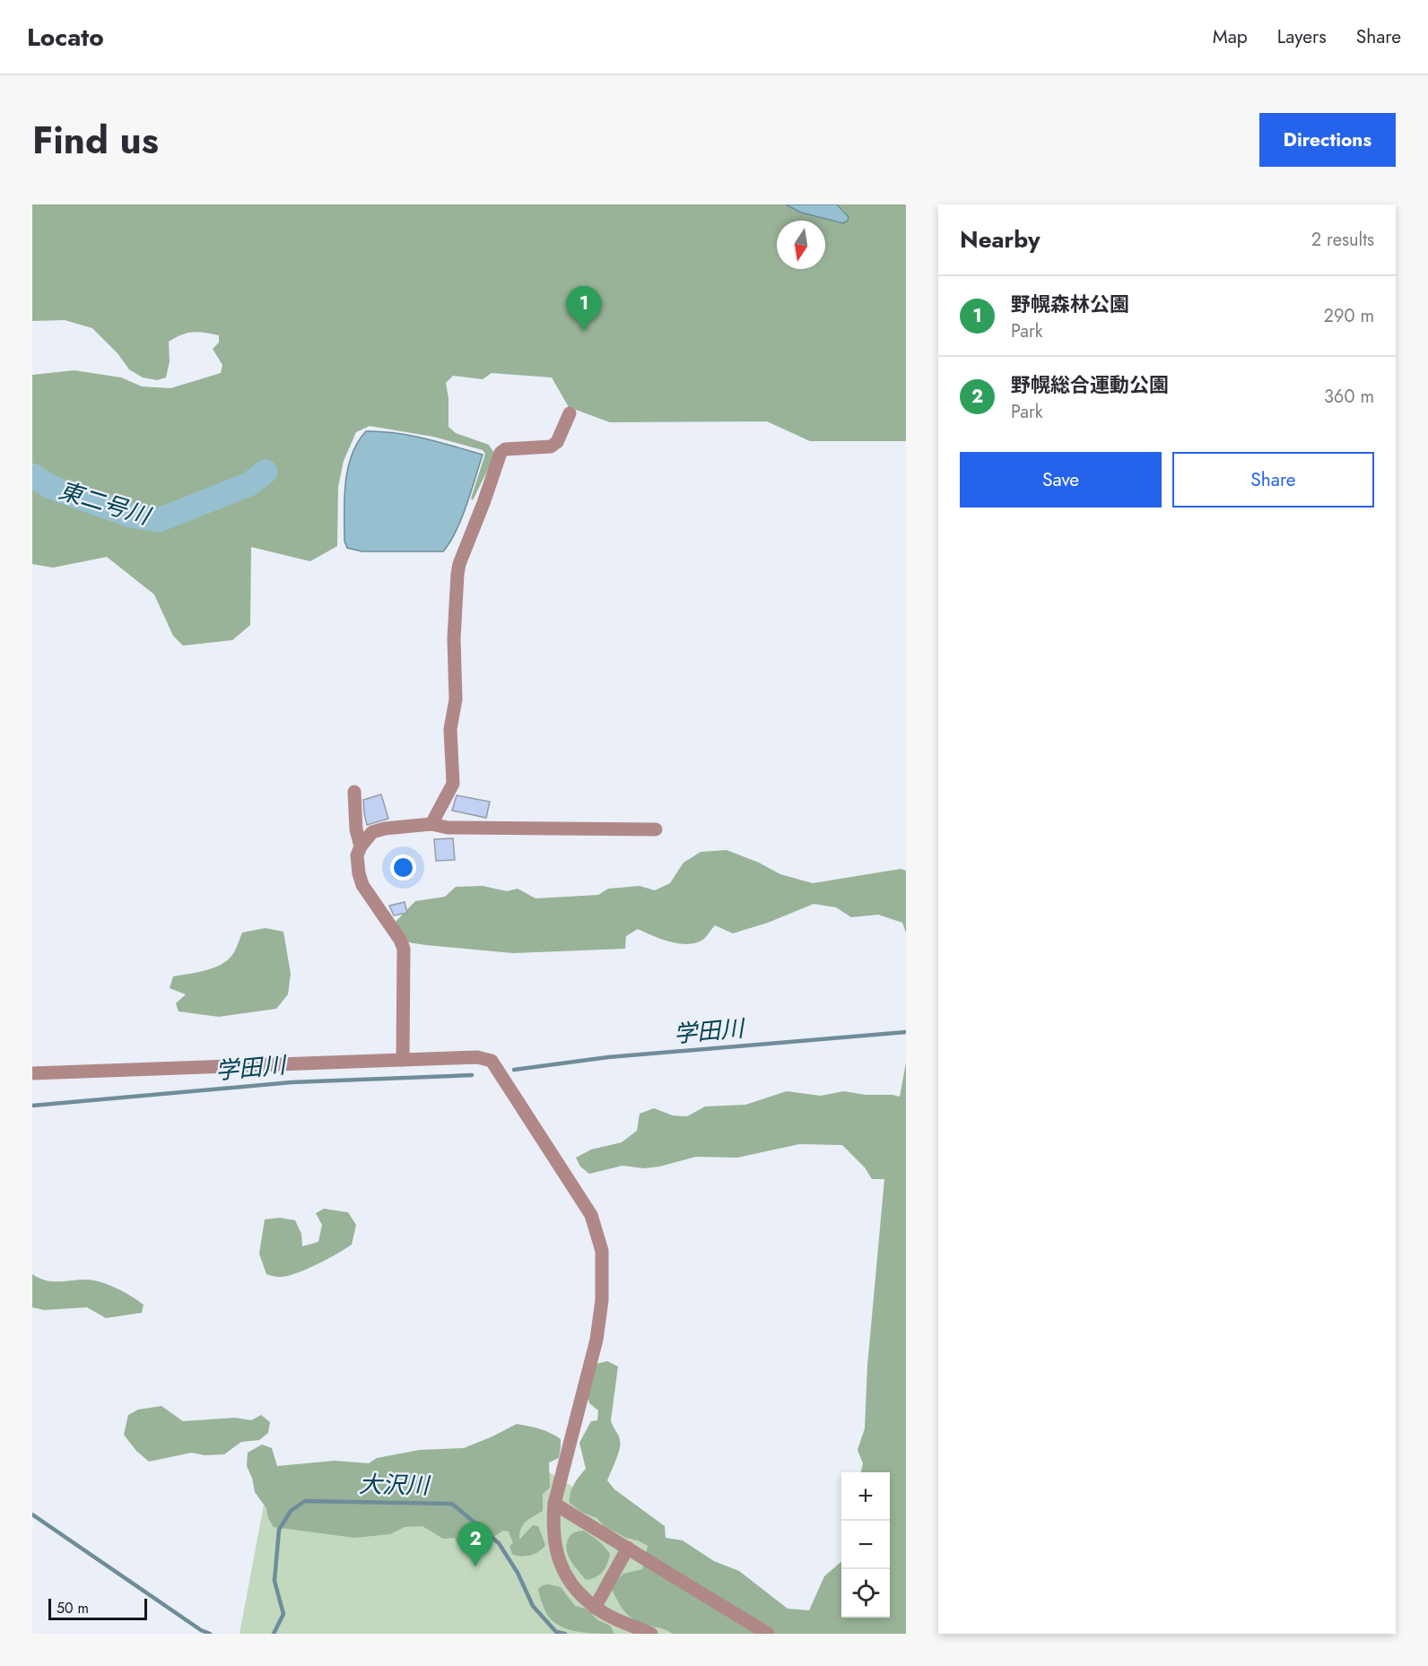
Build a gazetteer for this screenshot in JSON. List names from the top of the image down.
{
  "water": ["東二号川", "学田川", "大沢川"],
  "scale_bar": "50 m",
  "north": "bottom",
  "page": {
    "header": "Locato",
    "nav": ["Map", "Layers", "Share"],
    "title": "Find us",
    "buttons": [
      "Directions",
      ["Save", "Share"]
    ],
    "heading": ["Nearby", "2 results"],
    "list": [
      {
        "mark": "1",
        "name": "野幌森林公園",
        "note": "Park",
        "value": "290 m"
      },
      {
        "mark": "2",
        "name": "野幌総合運動公園",
        "note": "Park",
        "value": "360 m"
      }
    ],
    "pins": ["1", "2"],
    "map_buttons": ["+", "−"],
    "scale": "50 m"
  }
}
